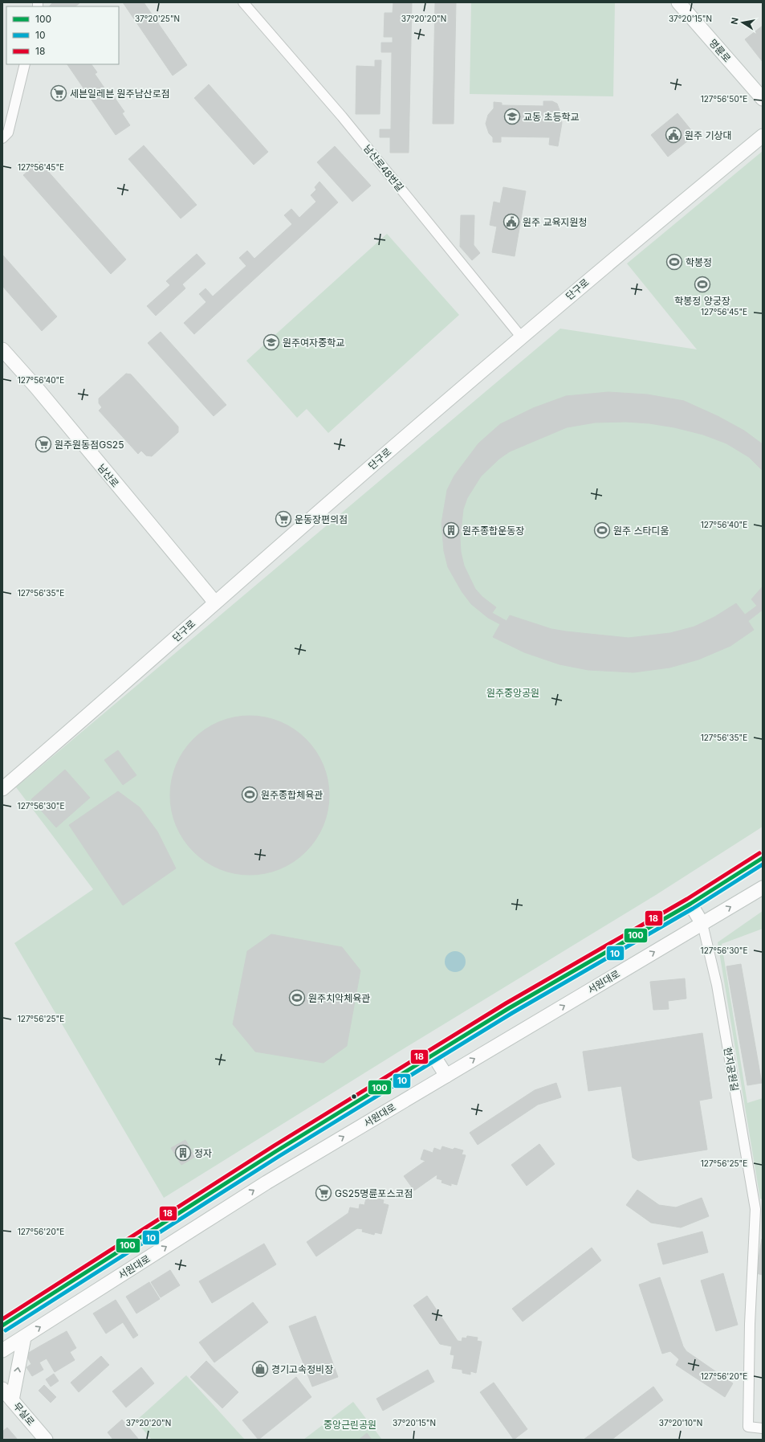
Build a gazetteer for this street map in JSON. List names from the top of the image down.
{
  "streets": {
    "street": [
      "명륜로",
      "남산로48번길",
      "단구로",
      "남산로",
      "서원대로",
      "한지공원길",
      "무실로"
    ]
  },
  "crossings": [
    ["남산로48번길", "단구로"],
    ["단구로", "남산로"],
    ["서원대로", "한지공원길"]
  ],
  "parks": ["원주중앙공원", "중앙근린공원"],
  "places": {
    "supermarket": [
      "세븐일레븐 원주남산로점",
      "원주원동점GS25",
      "운동장편의점",
      "GS25명륜포스코점"
    ],
    "school or university": ["교동 초등학교", "원주여자중학교"],
    "public building": ["원주 기상대", "원주 교육지원청"],
    "sports": [
      "학봉정",
      "학봉정 양궁장",
      "원주 스타디움",
      "원주종합체육관",
      "원주치악체육관"
    ],
    "building": ["원주종합운동장", "정자"],
    "shop": ["경기고속정비장"]
  },
  "lines": ["transit line 18", "transit line 100", "transit line 10"],
  "legend": ["100", "10", "18"],
  "north": "left",
  "coordinates": [
    "37°20'25\"N",
    "37°20'20\"N",
    "37°20'15\"N",
    "127°56'50\"E",
    "127°56'45\"E",
    "127°56'40\"E",
    "127°56'35\"E",
    "127°56'30\"E",
    "127°56'25\"E",
    "127°56'20\"E",
    "37°20'10\"N"
  ]
}
